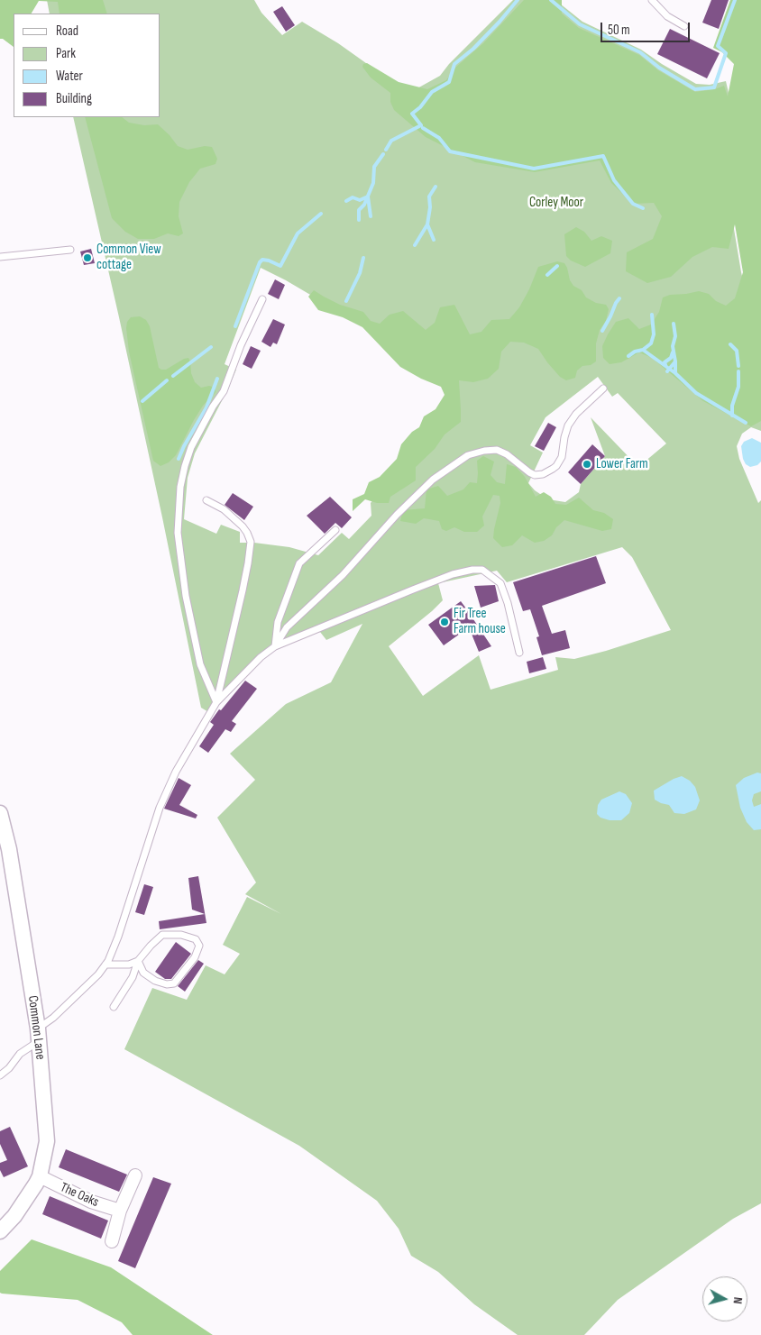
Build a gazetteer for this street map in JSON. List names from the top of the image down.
{
  "streets": {
    "street": ["Common Lane", "The Oaks"]
  },
  "crossings": [
    ["Common Lane", "The Oaks"]
  ],
  "parks": ["Corley Moor"],
  "places": ["Common View cottage", "Lower Farm", "Fir Tree Farm house"],
  "legend": [
    "Road",
    "Park",
    "Water",
    "Building"
  ],
  "scale_bar": "50 m",
  "north": "right"
}
